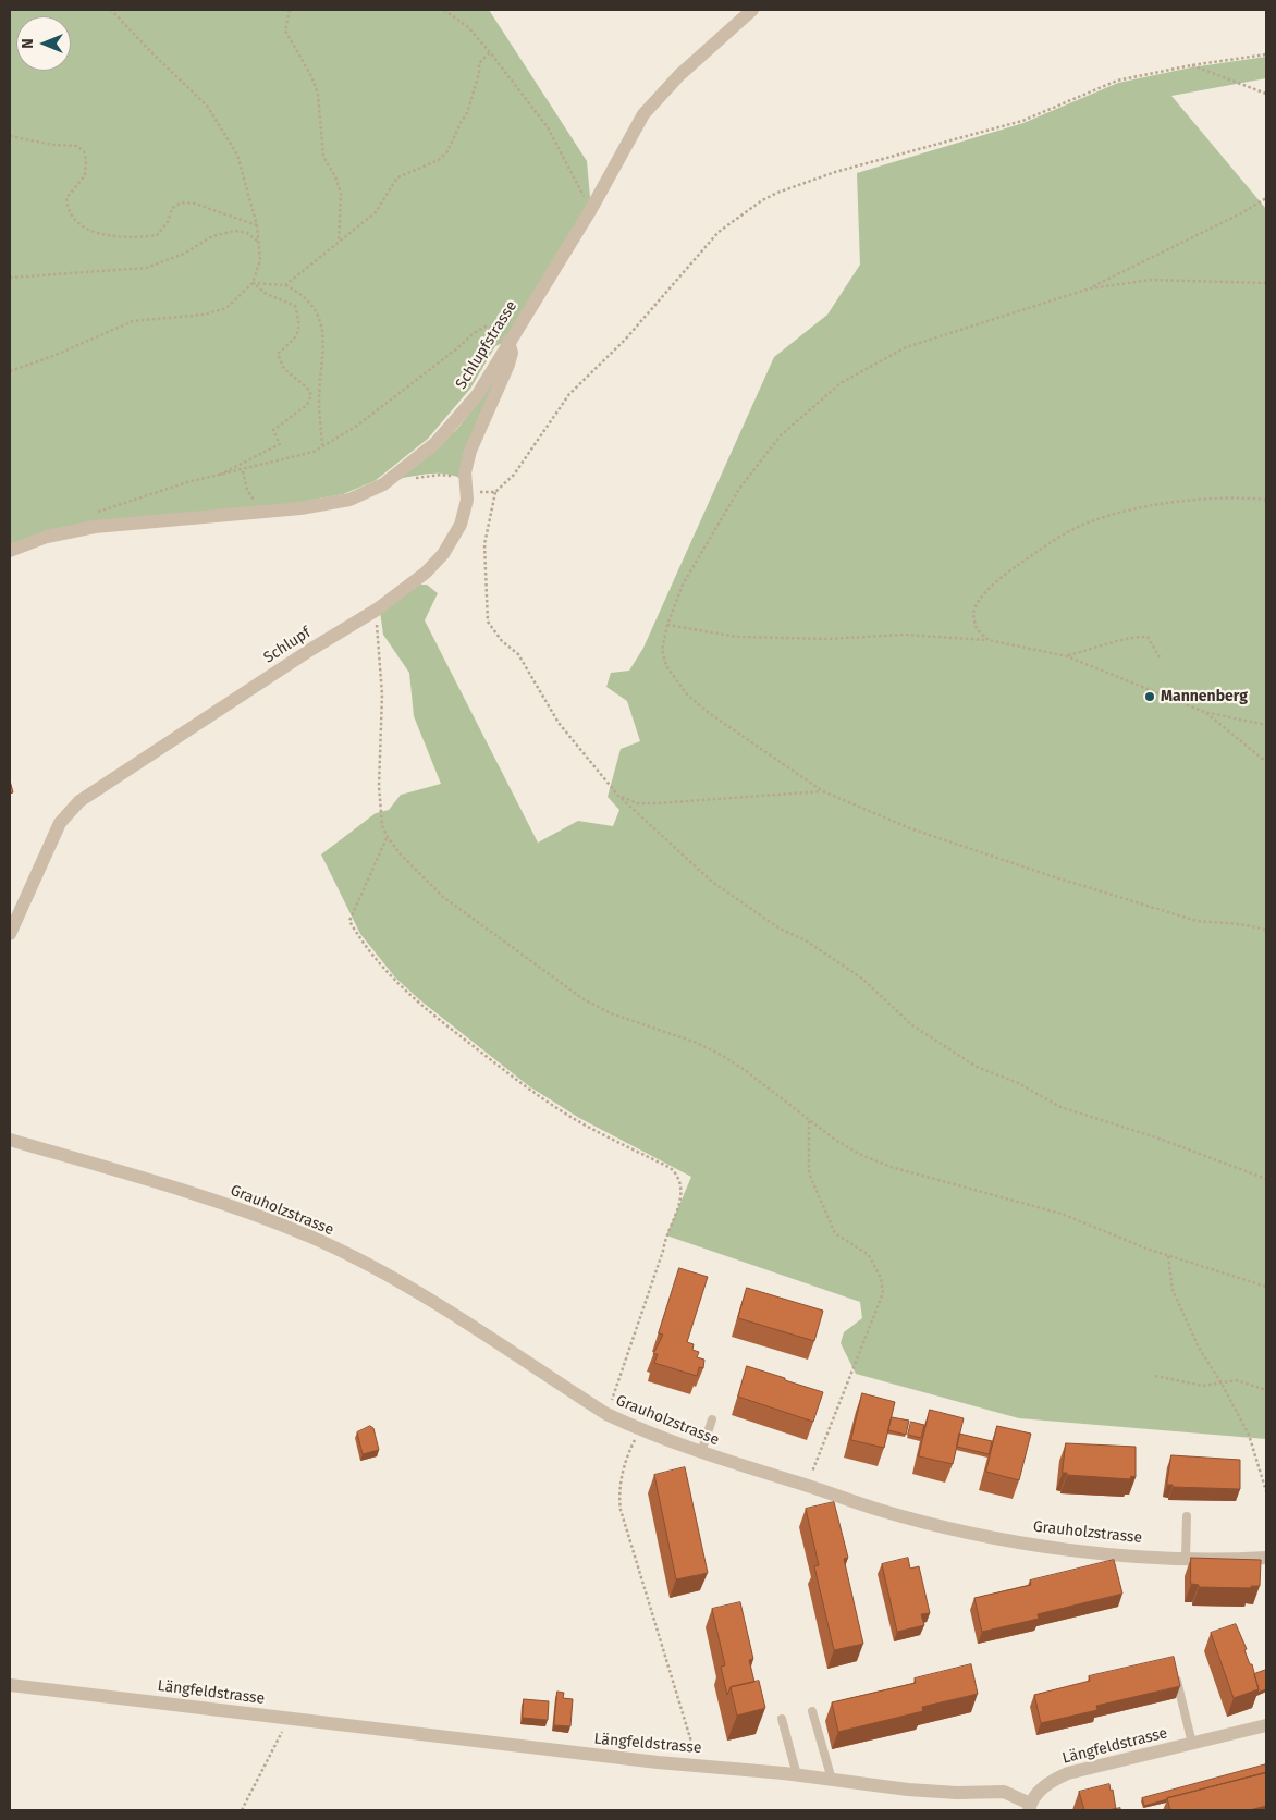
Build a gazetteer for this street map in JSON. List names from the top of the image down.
{
  "streets": {
    "street": [
      "Schlupfstrasse",
      "Schlupf",
      "Grauholzstrasse",
      "Längfeldstrasse"
    ]
  },
  "crossings": [
    ["Schlupfstrasse", "Schlupf"]
  ],
  "places": ["Mannenberg"],
  "north": "left"
}
